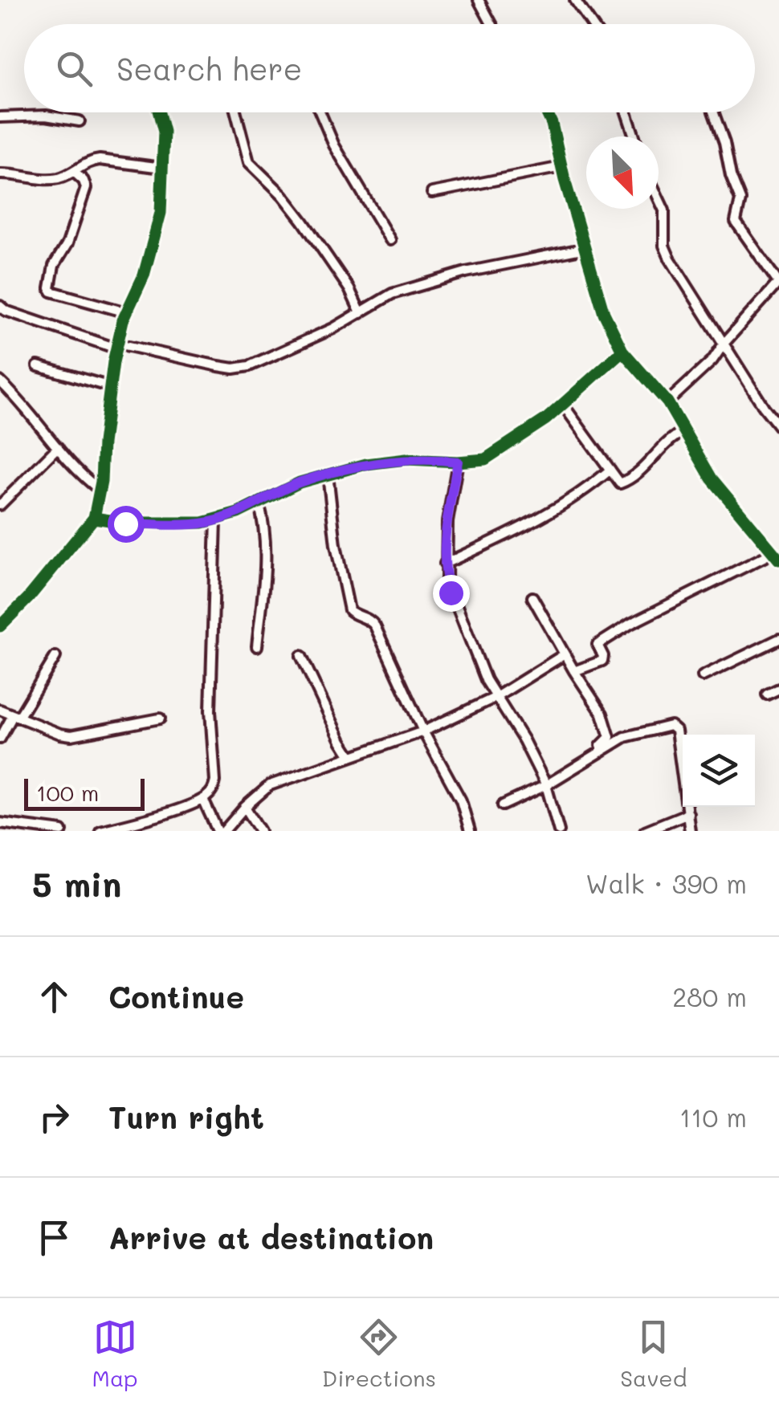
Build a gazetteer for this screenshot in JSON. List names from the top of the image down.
{
  "scale_bar": "100 m",
  "north": "bottom right",
  "page": {
    "search": "Search here",
    "scale": "100 m",
    "heading": ["5 min", "Walk · 390 m"],
    "list": [
      ["Continue", "280 m"],
      ["Turn right", "110 m"],
      "Arrive at destination"
    ],
    "nav": ["Map", "Directions", "Saved"]
  }
}
